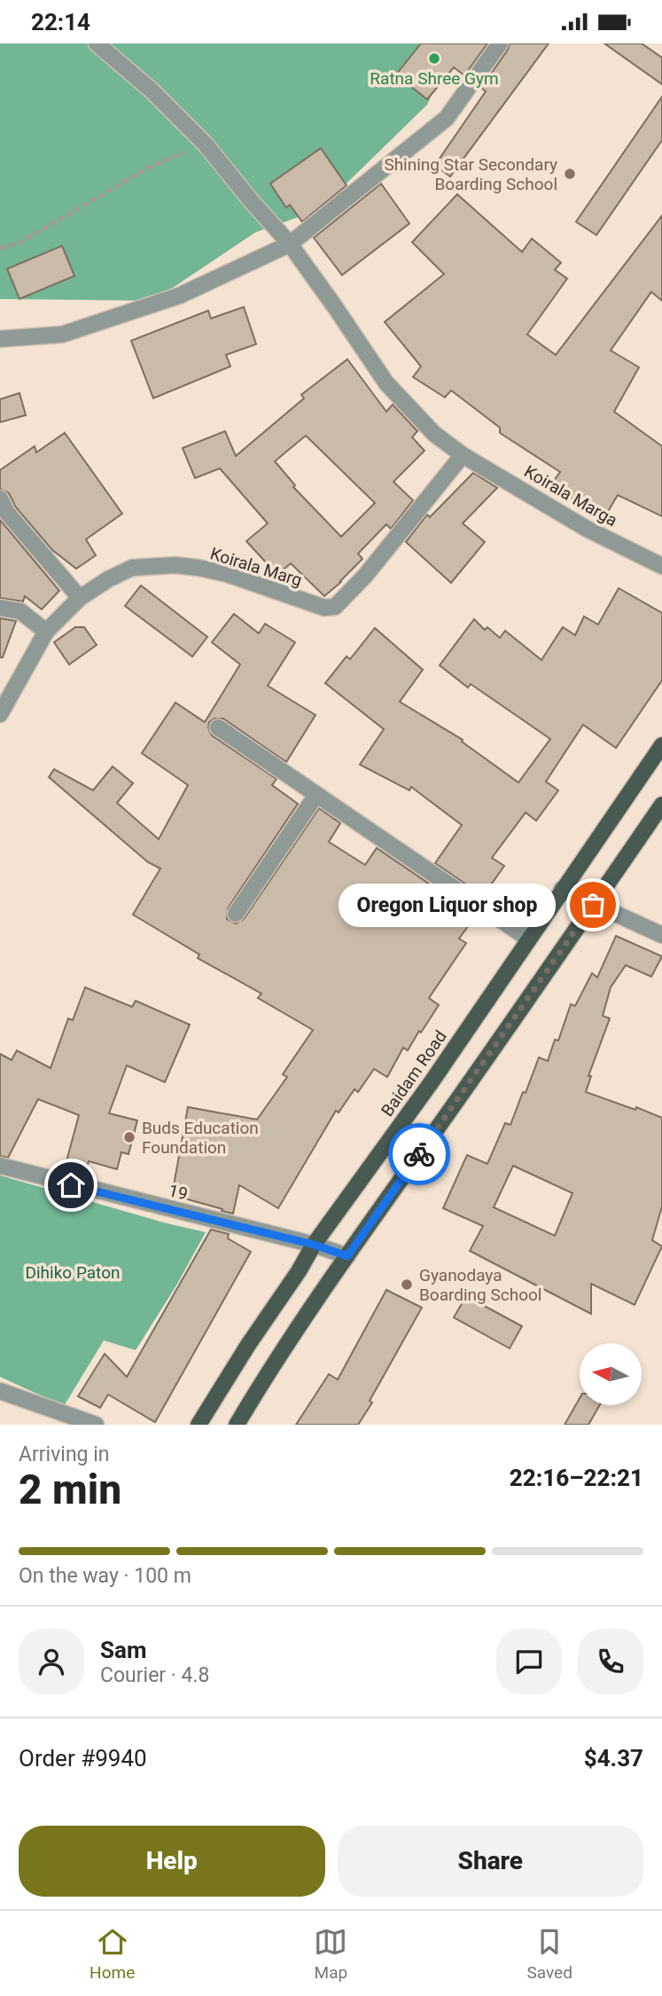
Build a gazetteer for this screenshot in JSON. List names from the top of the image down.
{
  "streets": {
    "main road": ["Baidam Road"],
    "street": ["Koirala Marga", "Koirala Marg", "19"]
  },
  "crossings": [
    ["Koirala Marga", "Koirala Marg"],
    ["Baidam Road", "19"]
  ],
  "parks": ["Dihiko Paton"],
  "places": [
    "Ratna Shree Gym",
    "Shining Star Secondary Boarding School",
    "Oregon Liquor shop",
    "Buds Education Foundation",
    "Gyanodaya Boarding School"
  ],
  "north": "left",
  "page": {
    "status": "22:14",
    "bubble": "Oregon Liquor shop",
    "heading": ["2 min", "Arriving in", "22:16–22:21"],
    "panel": [
      "Sam",
      "Courier · 4.8",
      "Order #9940",
      "$4.37"
    ],
    "bar": "On the way · 100 m",
    "buttons": ["Help", "Share"],
    "tabs": ["Home", "Map", "Saved"]
  }
}
